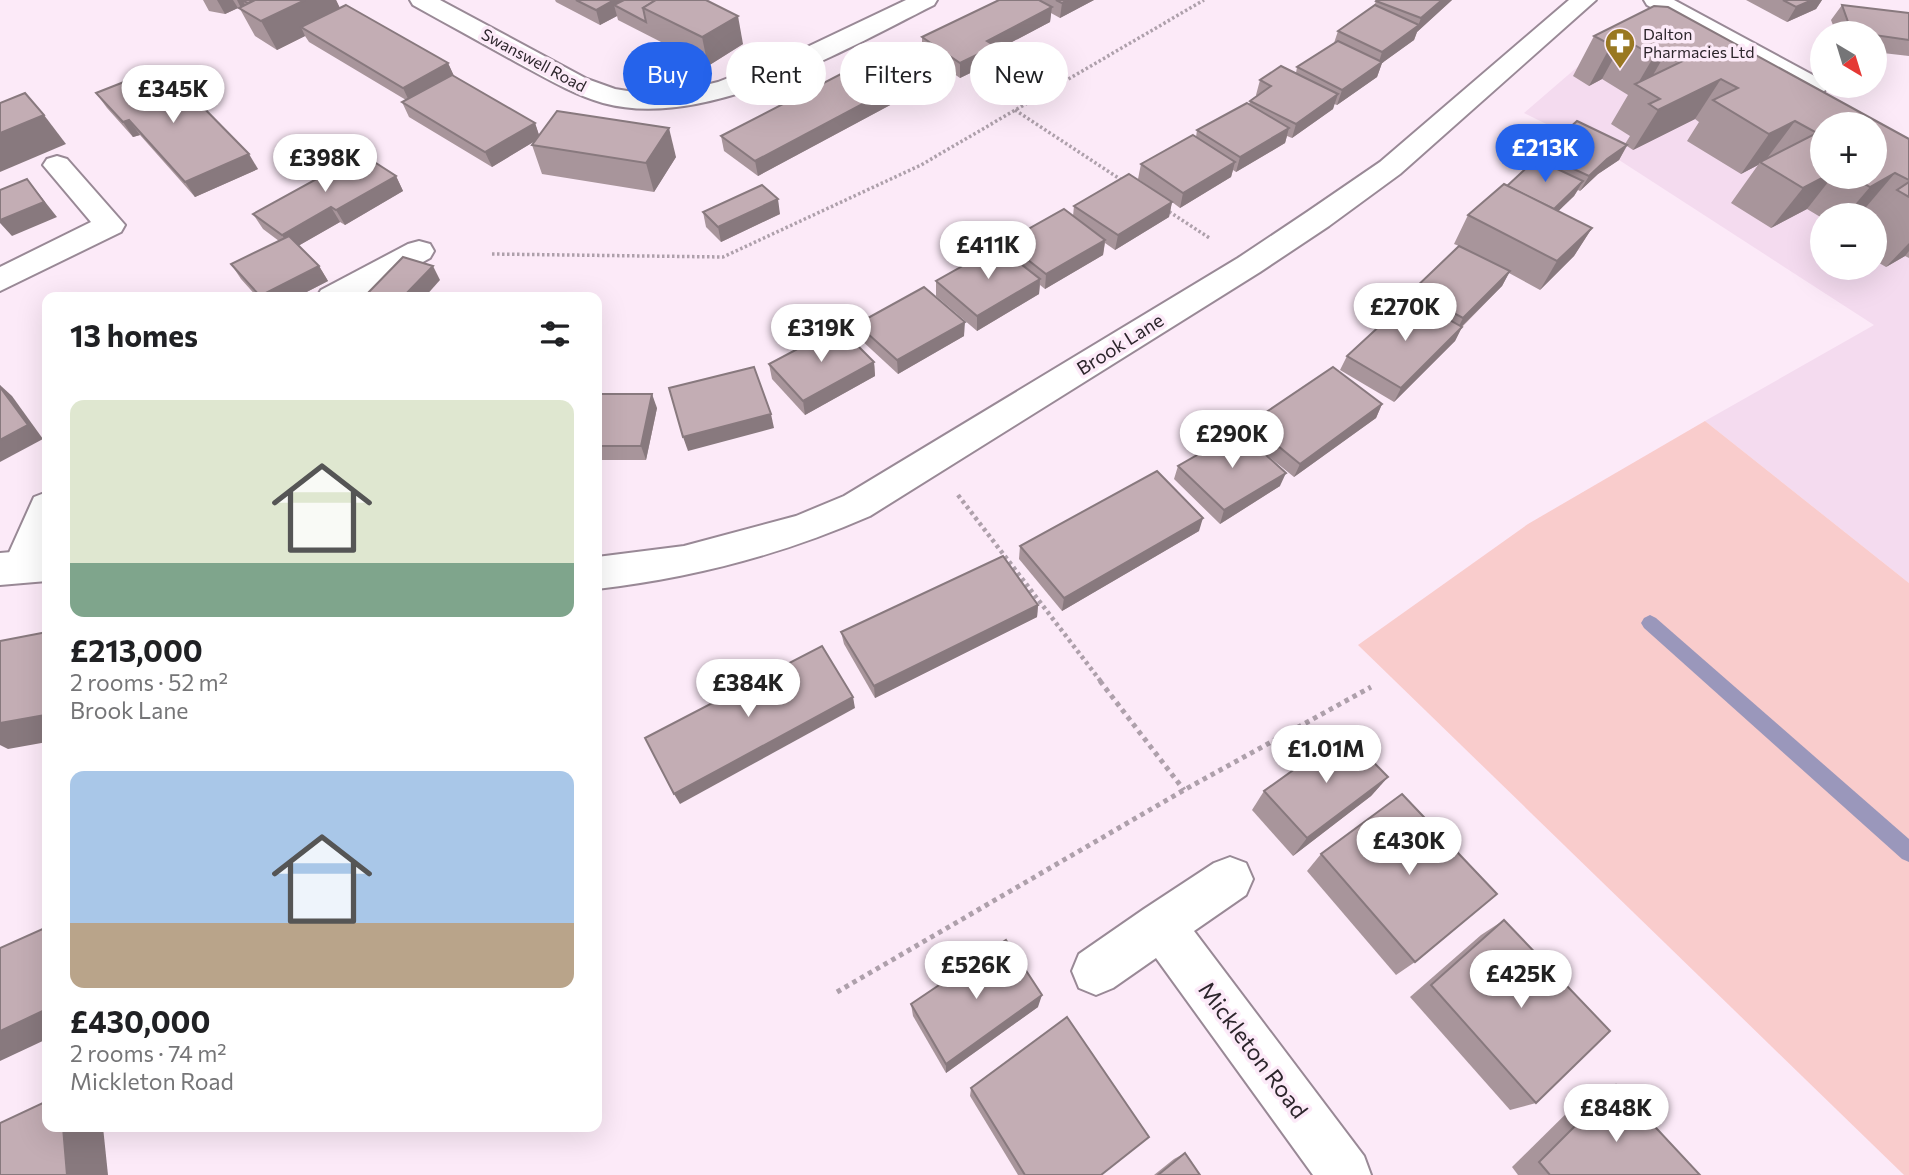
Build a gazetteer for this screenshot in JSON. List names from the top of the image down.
{
  "streets": {
    "street": ["Swanswell Road", "Brook Lane", "Mickleton Road"]
  },
  "places": {
    "pharmacy": ["Dalton Pharmacies Ltd"]
  },
  "north": "bottom right",
  "page": {
    "map_buttons": ["+", "−"],
    "chip": [
      "Buy",
      "Rent",
      "Filters",
      "New"
    ],
    "price": [
      "£345K",
      "£213K",
      "£398K",
      "£411K",
      "£270K",
      "£319K",
      "£290K",
      "£384K",
      "£1.01M",
      "£430K",
      "£526K",
      "£425K",
      "£848K"
    ],
    "heading": "13 homes",
    "list": [
      {
        "name": "£213,000",
        "note": "2 rooms · 52 m² · Brook Lane"
      },
      {
        "name": "£430,000",
        "note": "2 rooms · 74 m² · Mickleton Road"
      }
    ]
  }
}
